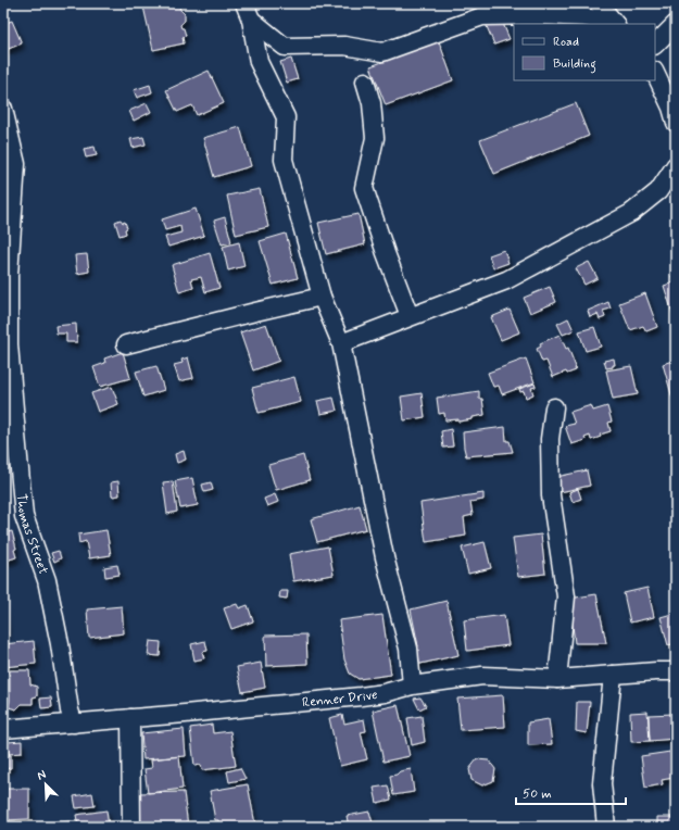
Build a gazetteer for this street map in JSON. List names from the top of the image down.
{
  "streets": {
    "street": ["Thomas Street", "Renner Drive"]
  },
  "crossings": [
    ["Thomas Street", "Renner Drive"]
  ],
  "legend": ["Road", "Building"],
  "scale_bar": "50 m",
  "north": "top left"
}
